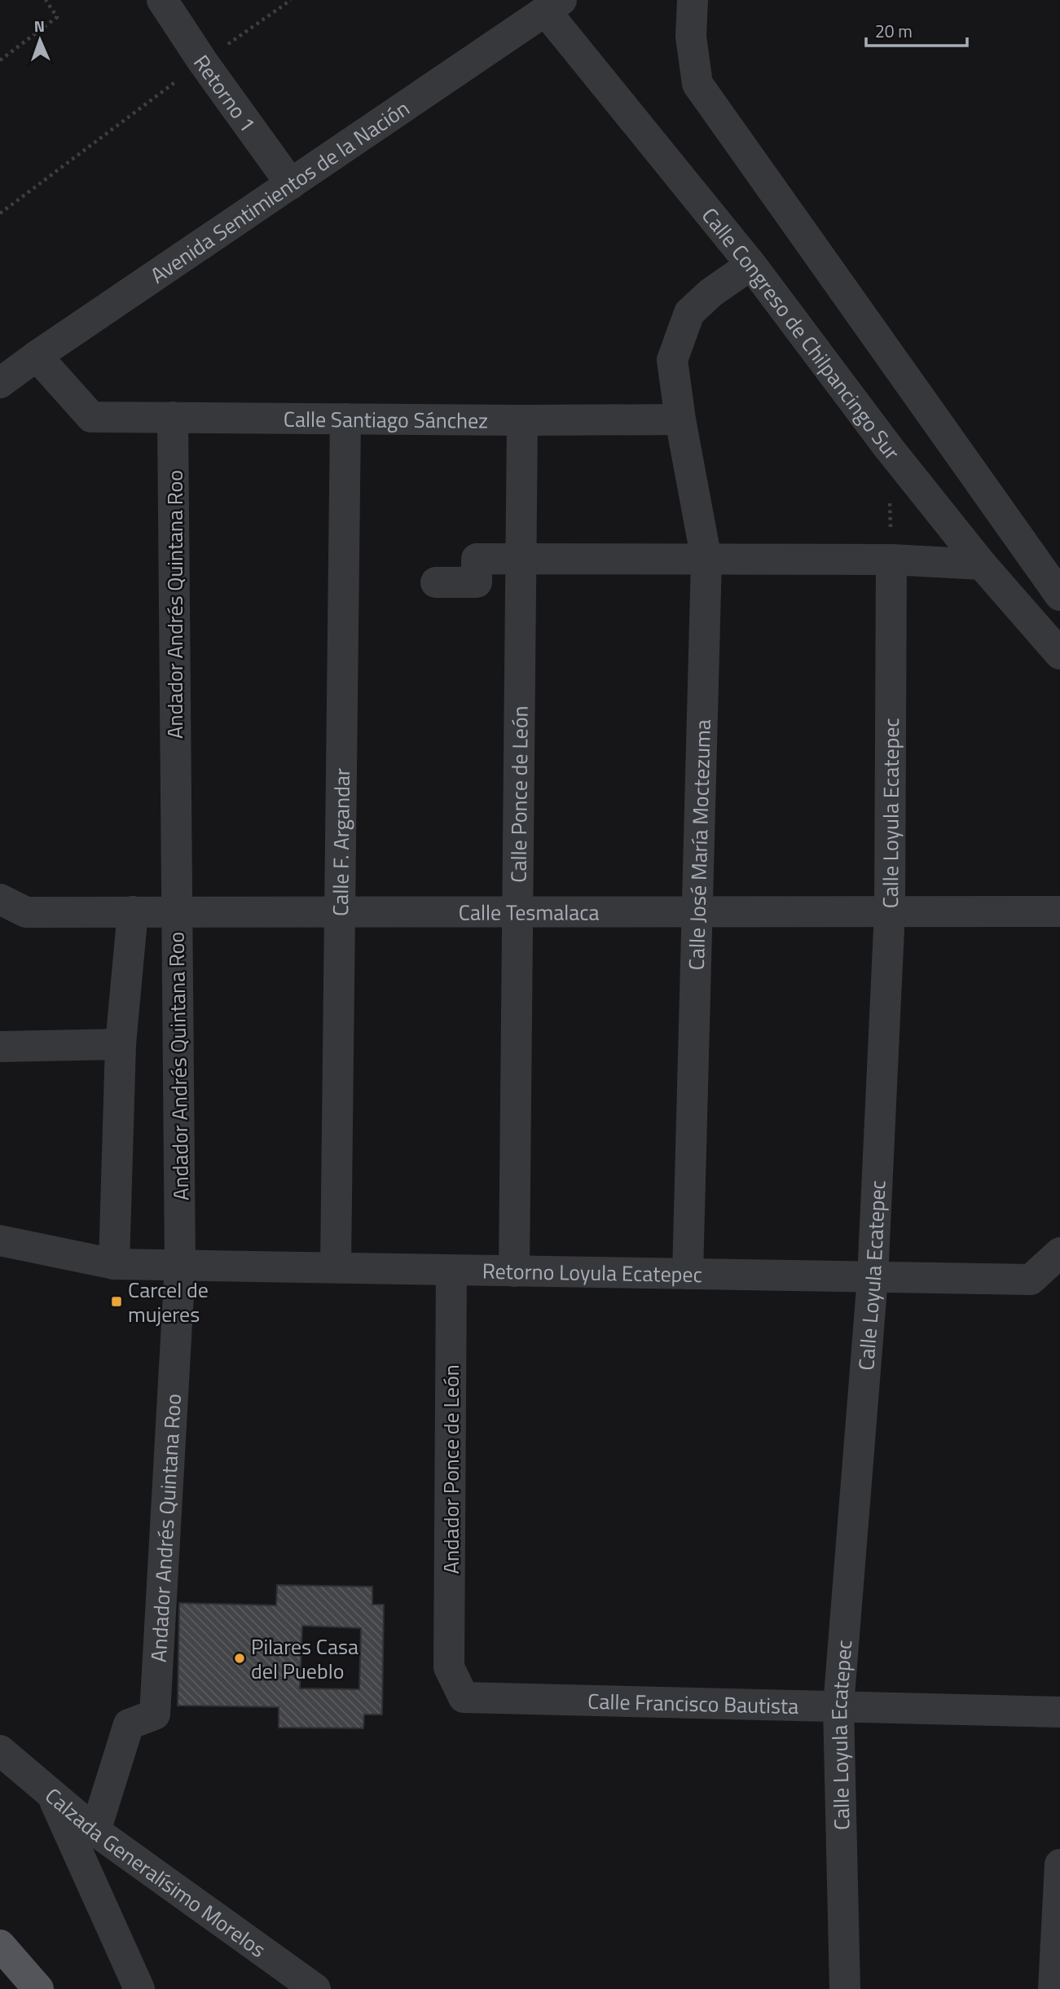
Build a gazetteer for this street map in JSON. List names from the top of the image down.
{
  "streets": {
    "street": [
      "Retorno 1",
      "Avenida Sentimientos de la Nación",
      "Calle Congreso de Chilpancingo Sur",
      "Calle Santiago Sánchez",
      "Andador Andrés Quintana Roo",
      "Calle Ponce de León",
      "Calle Loyula Ecatepec",
      "Calle F. Argandar",
      "Calle José María Moctezuma",
      "Calle Tesmalaca",
      "Retorno Loyula Ecatepec",
      "Andador Ponce de León",
      "Calle Francisco Bautista",
      "Calzada Generalísimo Morelos"
    ]
  },
  "crossings": [
    ["Retorno 1", "Avenida Sentimientos de la Nación"],
    ["Avenida Sentimientos de la Nación", "Calle Congreso de Chilpancingo Sur"],
    ["Avenida Sentimientos de la Nación", "Calle Santiago Sánchez"],
    ["Calle Congreso de Chilpancingo Sur", "Calle José María Moctezuma"],
    ["Calle Santiago Sánchez", "Andador Andrés Quintana Roo"],
    ["Calle Santiago Sánchez", "Calle Ponce de León"],
    ["Calle Santiago Sánchez", "Calle F. Argandar"],
    ["Calle Santiago Sánchez", "Calle José María Moctezuma"],
    ["Andador Andrés Quintana Roo", "Calle Tesmalaca"],
    ["Andador Andrés Quintana Roo", "Retorno Loyula Ecatepec"],
    ["Andador Andrés Quintana Roo", "Calzada Generalísimo Morelos"],
    ["Calle Ponce de León", "Calle Tesmalaca"],
    ["Calle Ponce de León", "Retorno Loyula Ecatepec"],
    ["Calle Loyula Ecatepec", "Calle Tesmalaca"],
    ["Calle Loyula Ecatepec", "Retorno Loyula Ecatepec"],
    ["Calle Loyula Ecatepec", "Calle Francisco Bautista"],
    ["Calle F. Argandar", "Calle Tesmalaca"],
    ["Calle F. Argandar", "Retorno Loyula Ecatepec"],
    ["Calle José María Moctezuma", "Calle Tesmalaca"],
    ["Calle José María Moctezuma", "Retorno Loyula Ecatepec"],
    ["Retorno Loyula Ecatepec", "Andador Ponce de León"],
    ["Andador Ponce de León", "Calle Francisco Bautista"]
  ],
  "places": {
    "transit": ["Carcel de mujeres"],
    "other": ["Pilares Casa del Pueblo"]
  },
  "scale_bar": "20 m",
  "north": "top"
}
